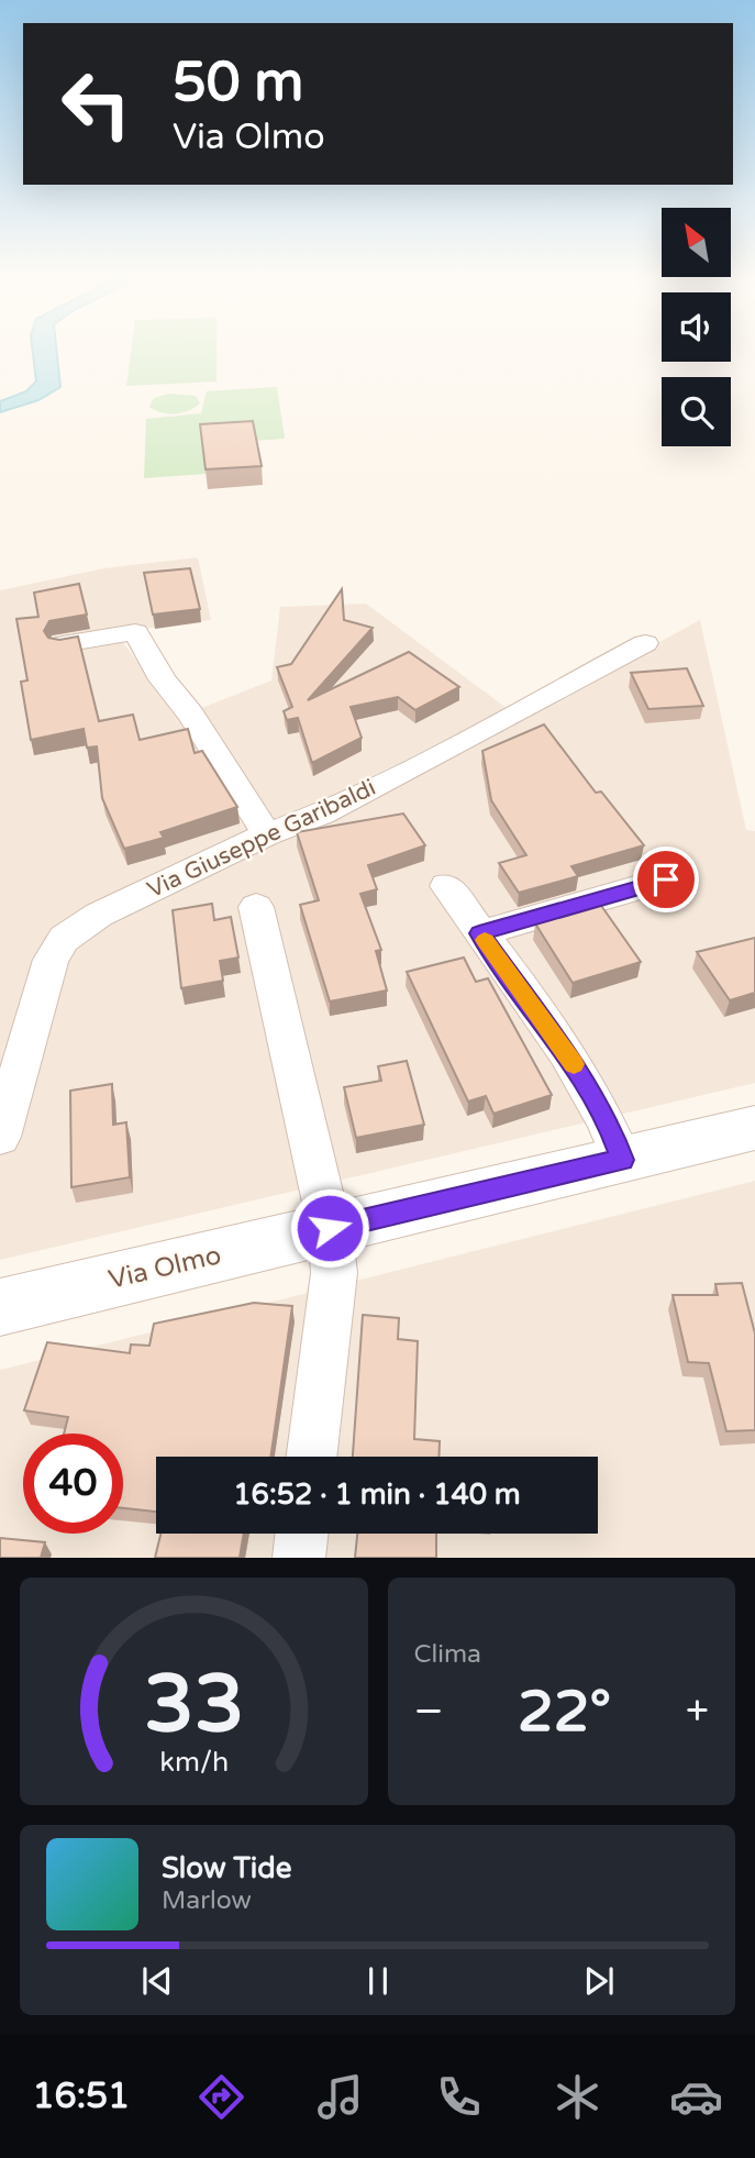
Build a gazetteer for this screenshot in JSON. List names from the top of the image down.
{
  "streets": {
    "street": ["Via Giuseppe Garibaldi", "Via Olmo"]
  },
  "north": "top left",
  "page": {
    "turn": ["50 m", "Via Olmo"],
    "limit": "40",
    "trip": "16:52 · 1 min · 140 m",
    "tile": "Clima",
    "heat": ["−", "22°", "+"],
    "song": ["Slow Tide", "Marlow"],
    "tabs": "16:51",
    "gauge": ["33", "km/h"]
  }
}
